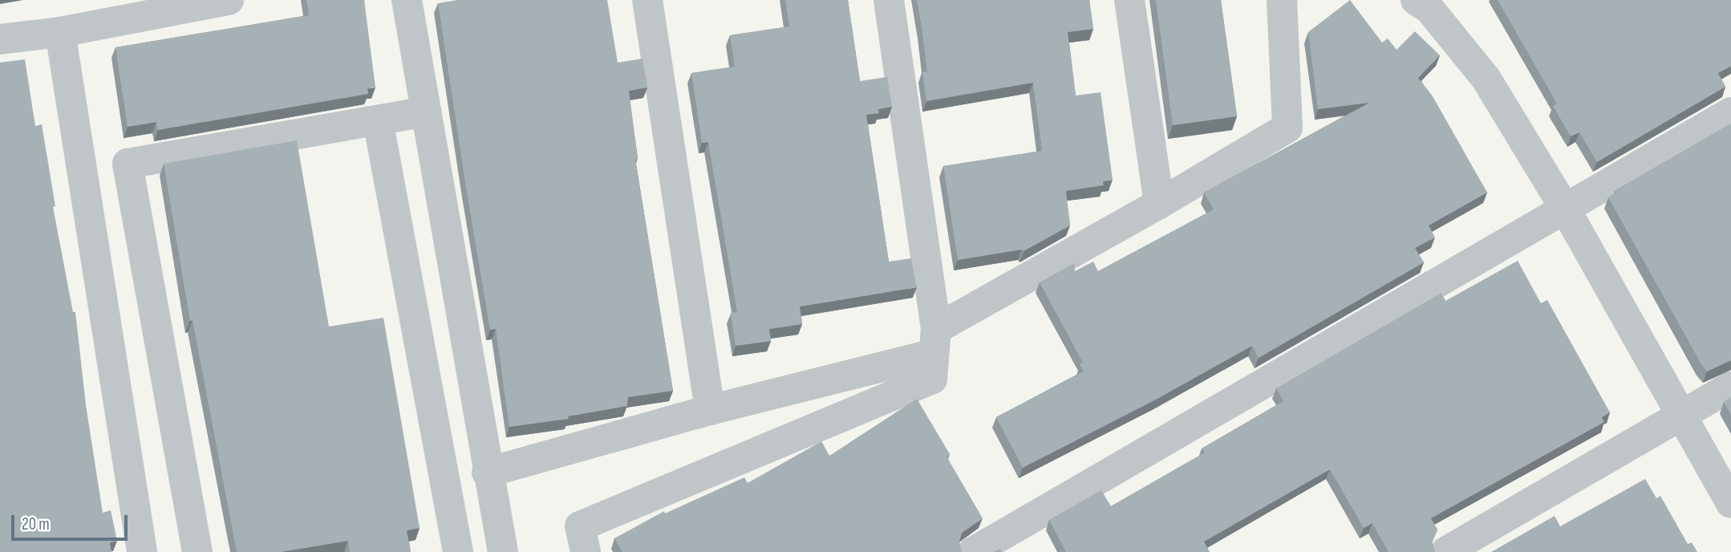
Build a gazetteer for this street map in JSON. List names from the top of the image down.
{
  "scale_bar": "20 m"
}
